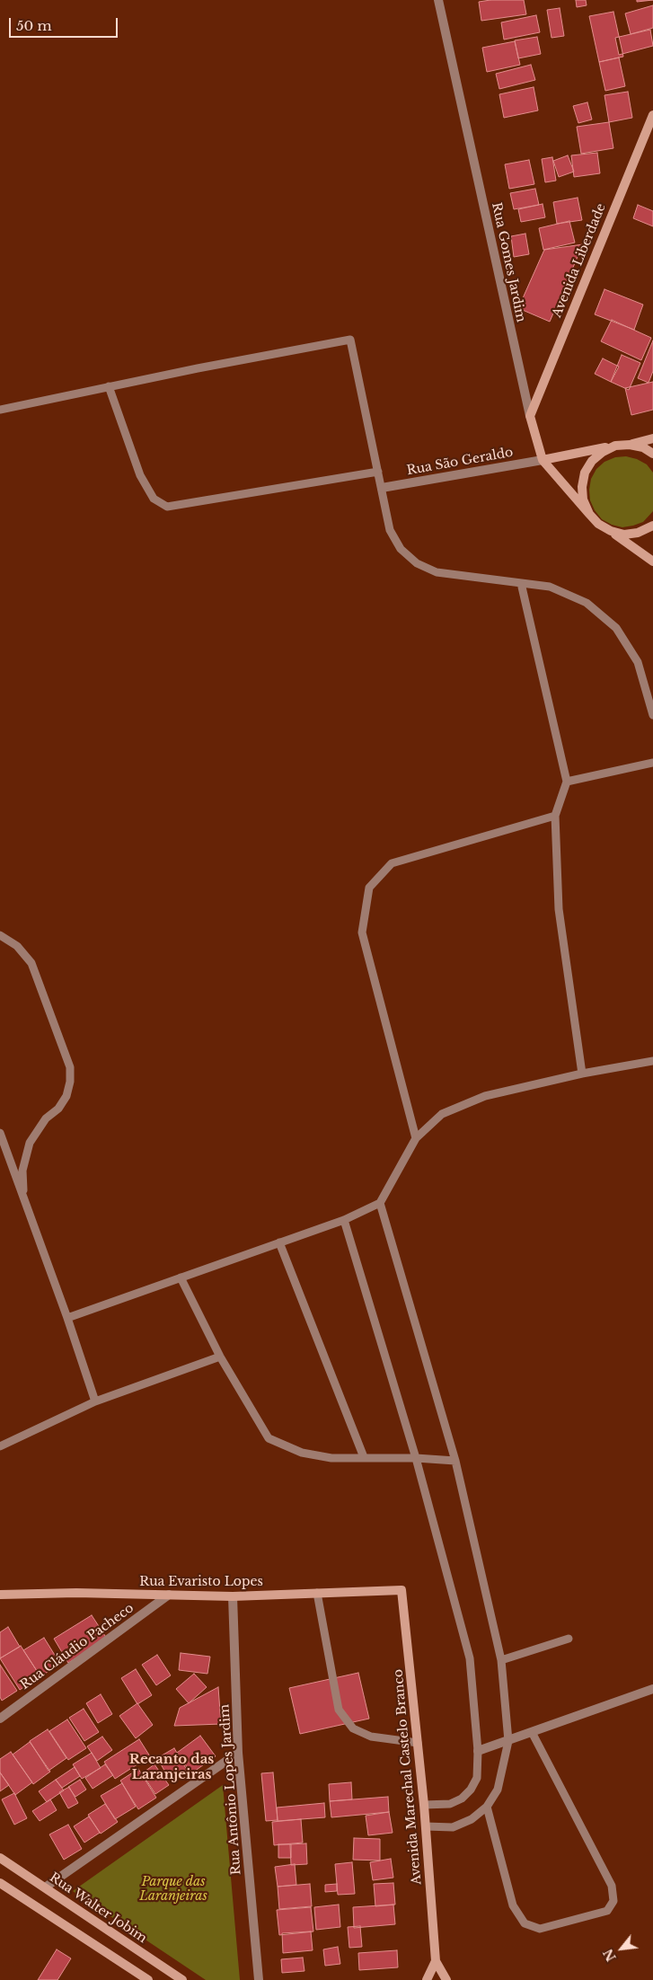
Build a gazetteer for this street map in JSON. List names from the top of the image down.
{
  "streets": {
    "street": [
      "Avenida Liberdade",
      "Rua Gomes Jardim",
      "Rua São Geraldo",
      "Rua Evaristo Lopes",
      "Rua Cláudio Pacheco",
      "Avenida Marechal Castelo Branco",
      "Rua Antônio Lopes Jardim",
      "Rua Walter Jobim"
    ]
  },
  "crossings": [
    ["Avenida Liberdade", "Rua Gomes Jardim"],
    ["Rua Gomes Jardim", "Rua São Geraldo"],
    ["Rua Evaristo Lopes", "Rua Cláudio Pacheco"],
    ["Rua Evaristo Lopes", "Avenida Marechal Castelo Branco"],
    ["Rua Evaristo Lopes", "Rua Antônio Lopes Jardim"]
  ],
  "districts": ["Recanto das Laranjeiras"],
  "parks": ["Parque das Laranjeiras"],
  "scale_bar": "50 m",
  "north": "bottom left"
}
